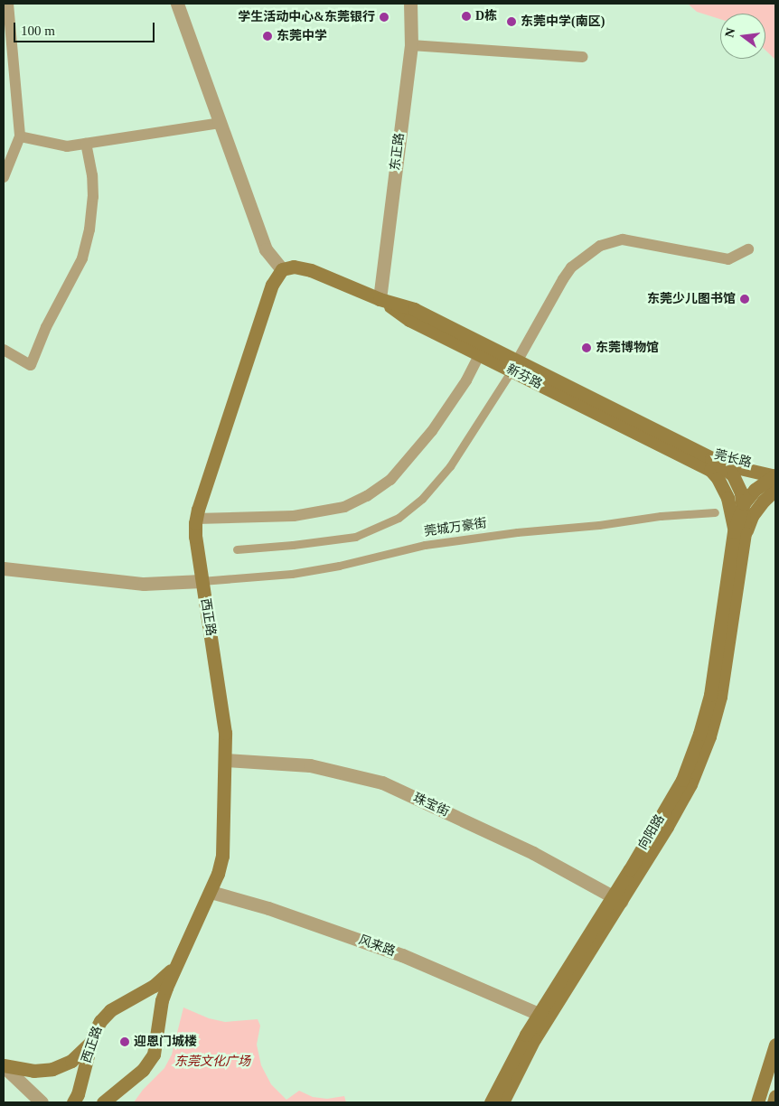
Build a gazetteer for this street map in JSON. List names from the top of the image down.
{
  "streets": {
    "main road": [
      "新芬路",
      "莞长路",
      "西正路",
      "向阳路"
    ],
    "street": [
      "东正路",
      "莞城万豪街",
      "珠宝街",
      "风来路"
    ]
  },
  "crossings": [
    ["东正路", "新芬路"],
    ["新芬路", "西正路"],
    ["莞城万豪街", "西正路"],
    ["西正路", "珠宝街"],
    ["西正路", "风来路"],
    ["珠宝街", "向阳路"],
    ["向阳路", "风来路"]
  ],
  "parks": ["东莞文化广场"],
  "places": [
    "D栋",
    "学生活动中心&东莞银行",
    "东莞中学(南区)",
    "东莞中学",
    "东莞少儿图书馆",
    "东莞博物馆",
    "迎恩门城楼"
  ],
  "scale_bar": "100 m",
  "north": "left"
}
